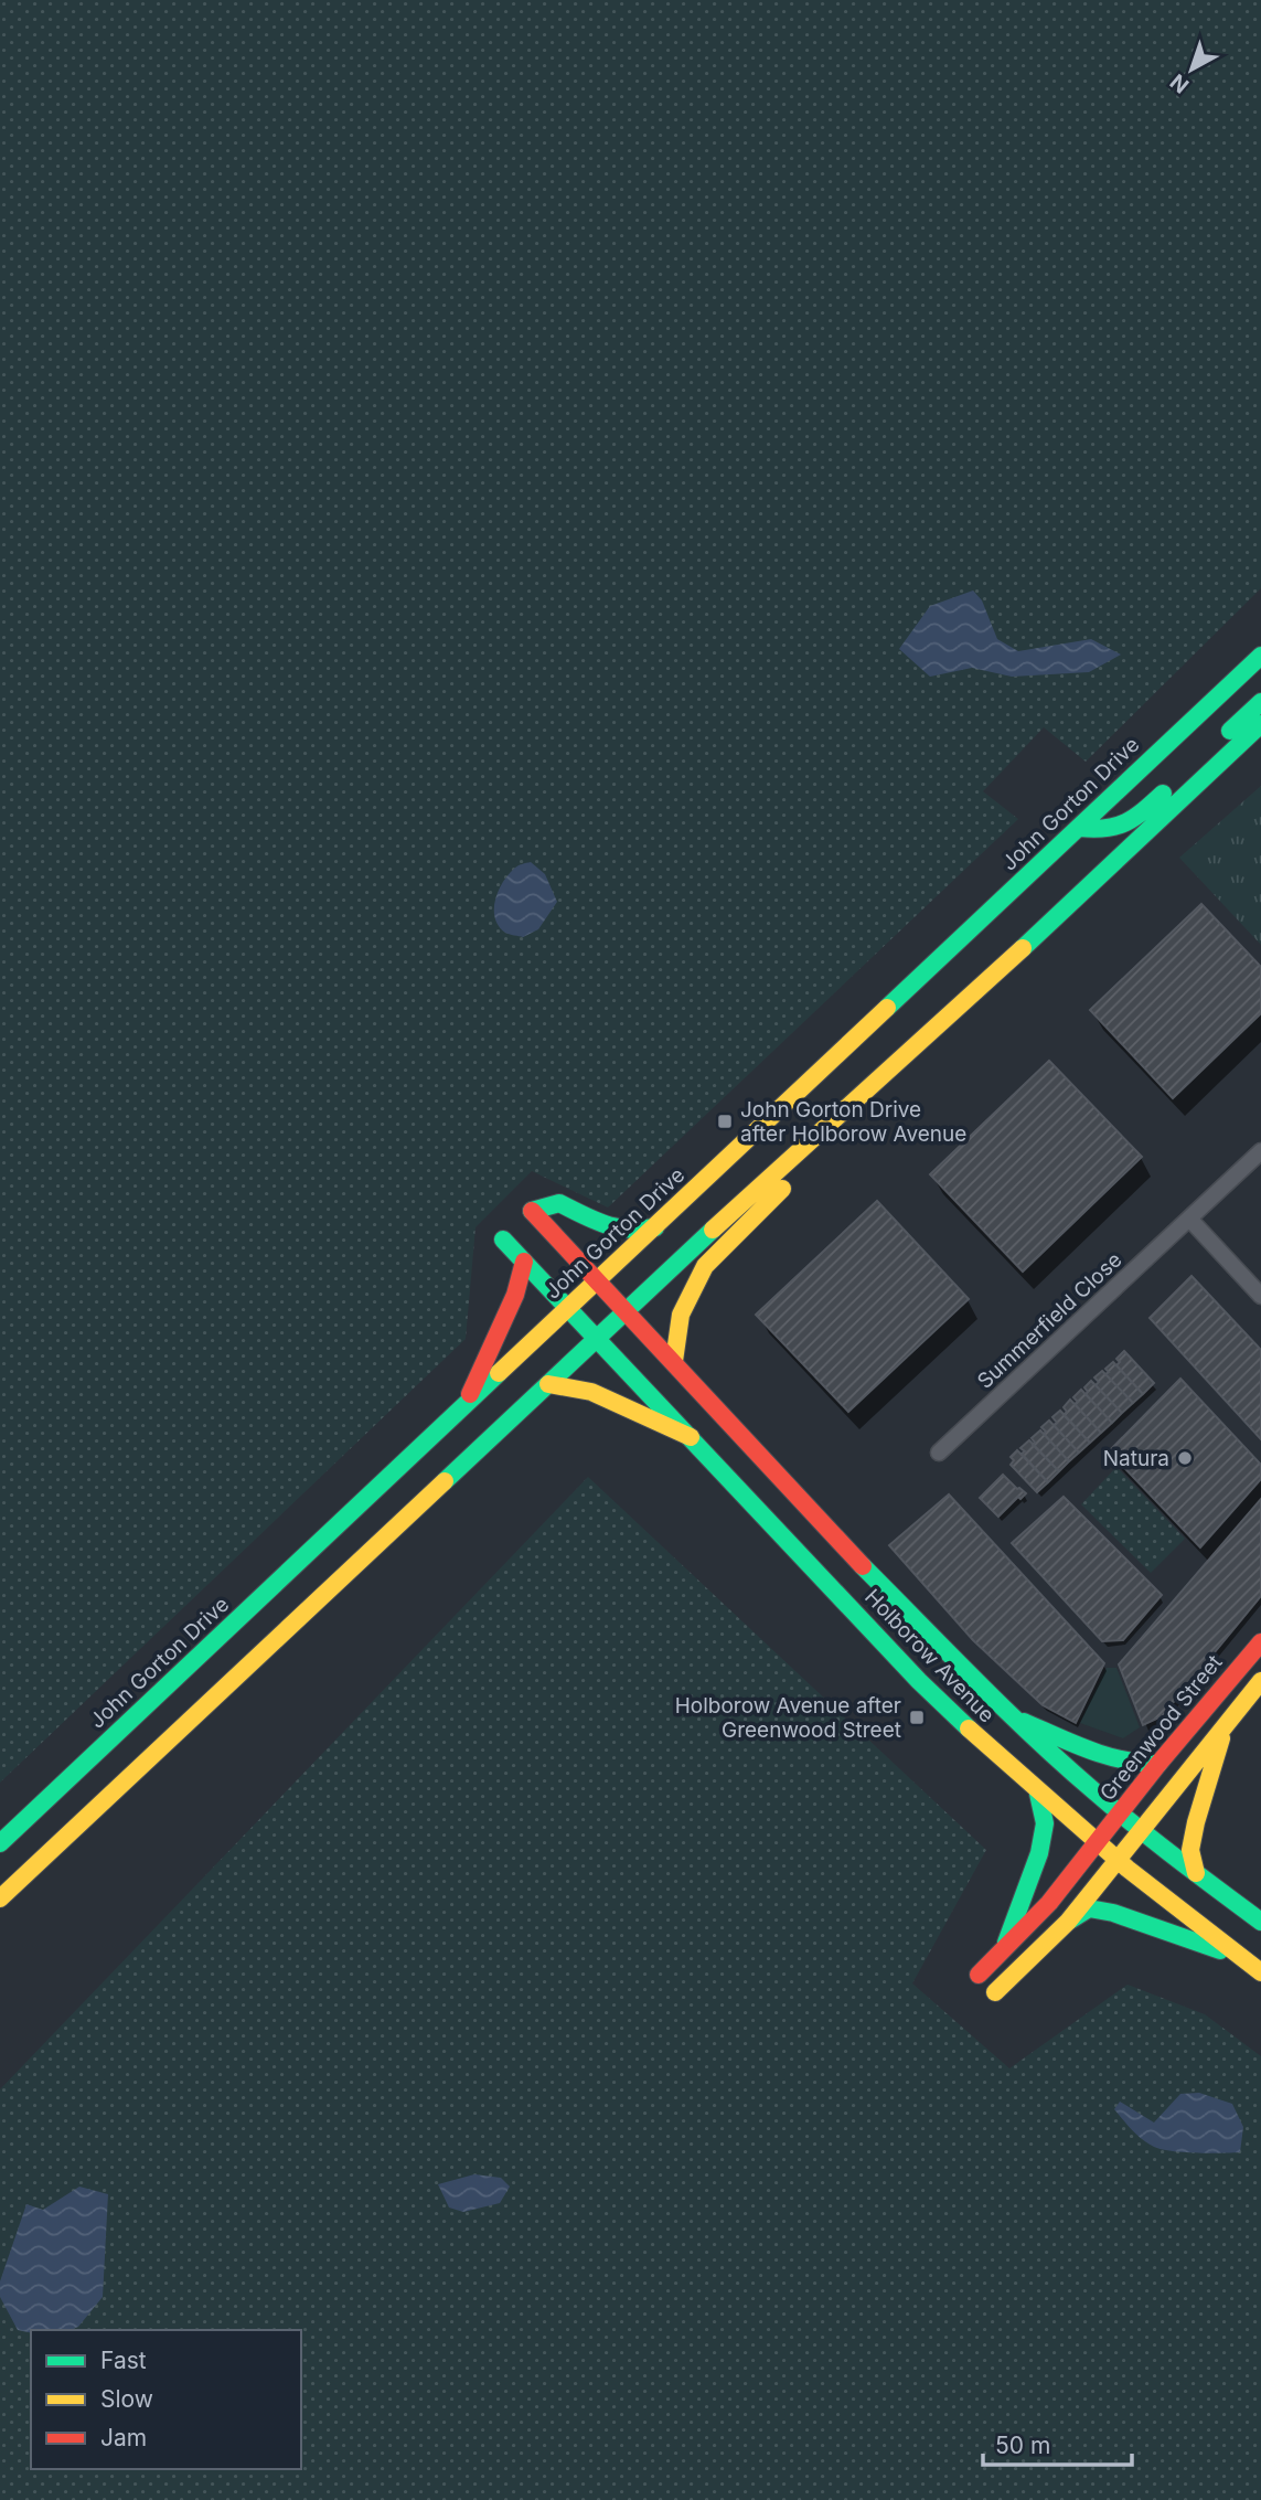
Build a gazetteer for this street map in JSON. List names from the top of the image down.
{
  "streets": {
    "main road": ["John Gorton Drive", "Holborow Avenue", "Greenwood Street"],
    "street": ["Summerfield Close"]
  },
  "crossings": [
    ["John Gorton Drive", "Holborow Avenue"],
    ["Holborow Avenue", "Greenwood Street"]
  ],
  "places": {
    "transit": ["John Gorton Drive after Holborow Avenue", "Holborow Avenue after Greenwood Street"],
    "other": ["Natura"]
  },
  "legend": ["Fast", "Slow", "Jam"],
  "scale_bar": "50 m",
  "north": "bottom left"
}
